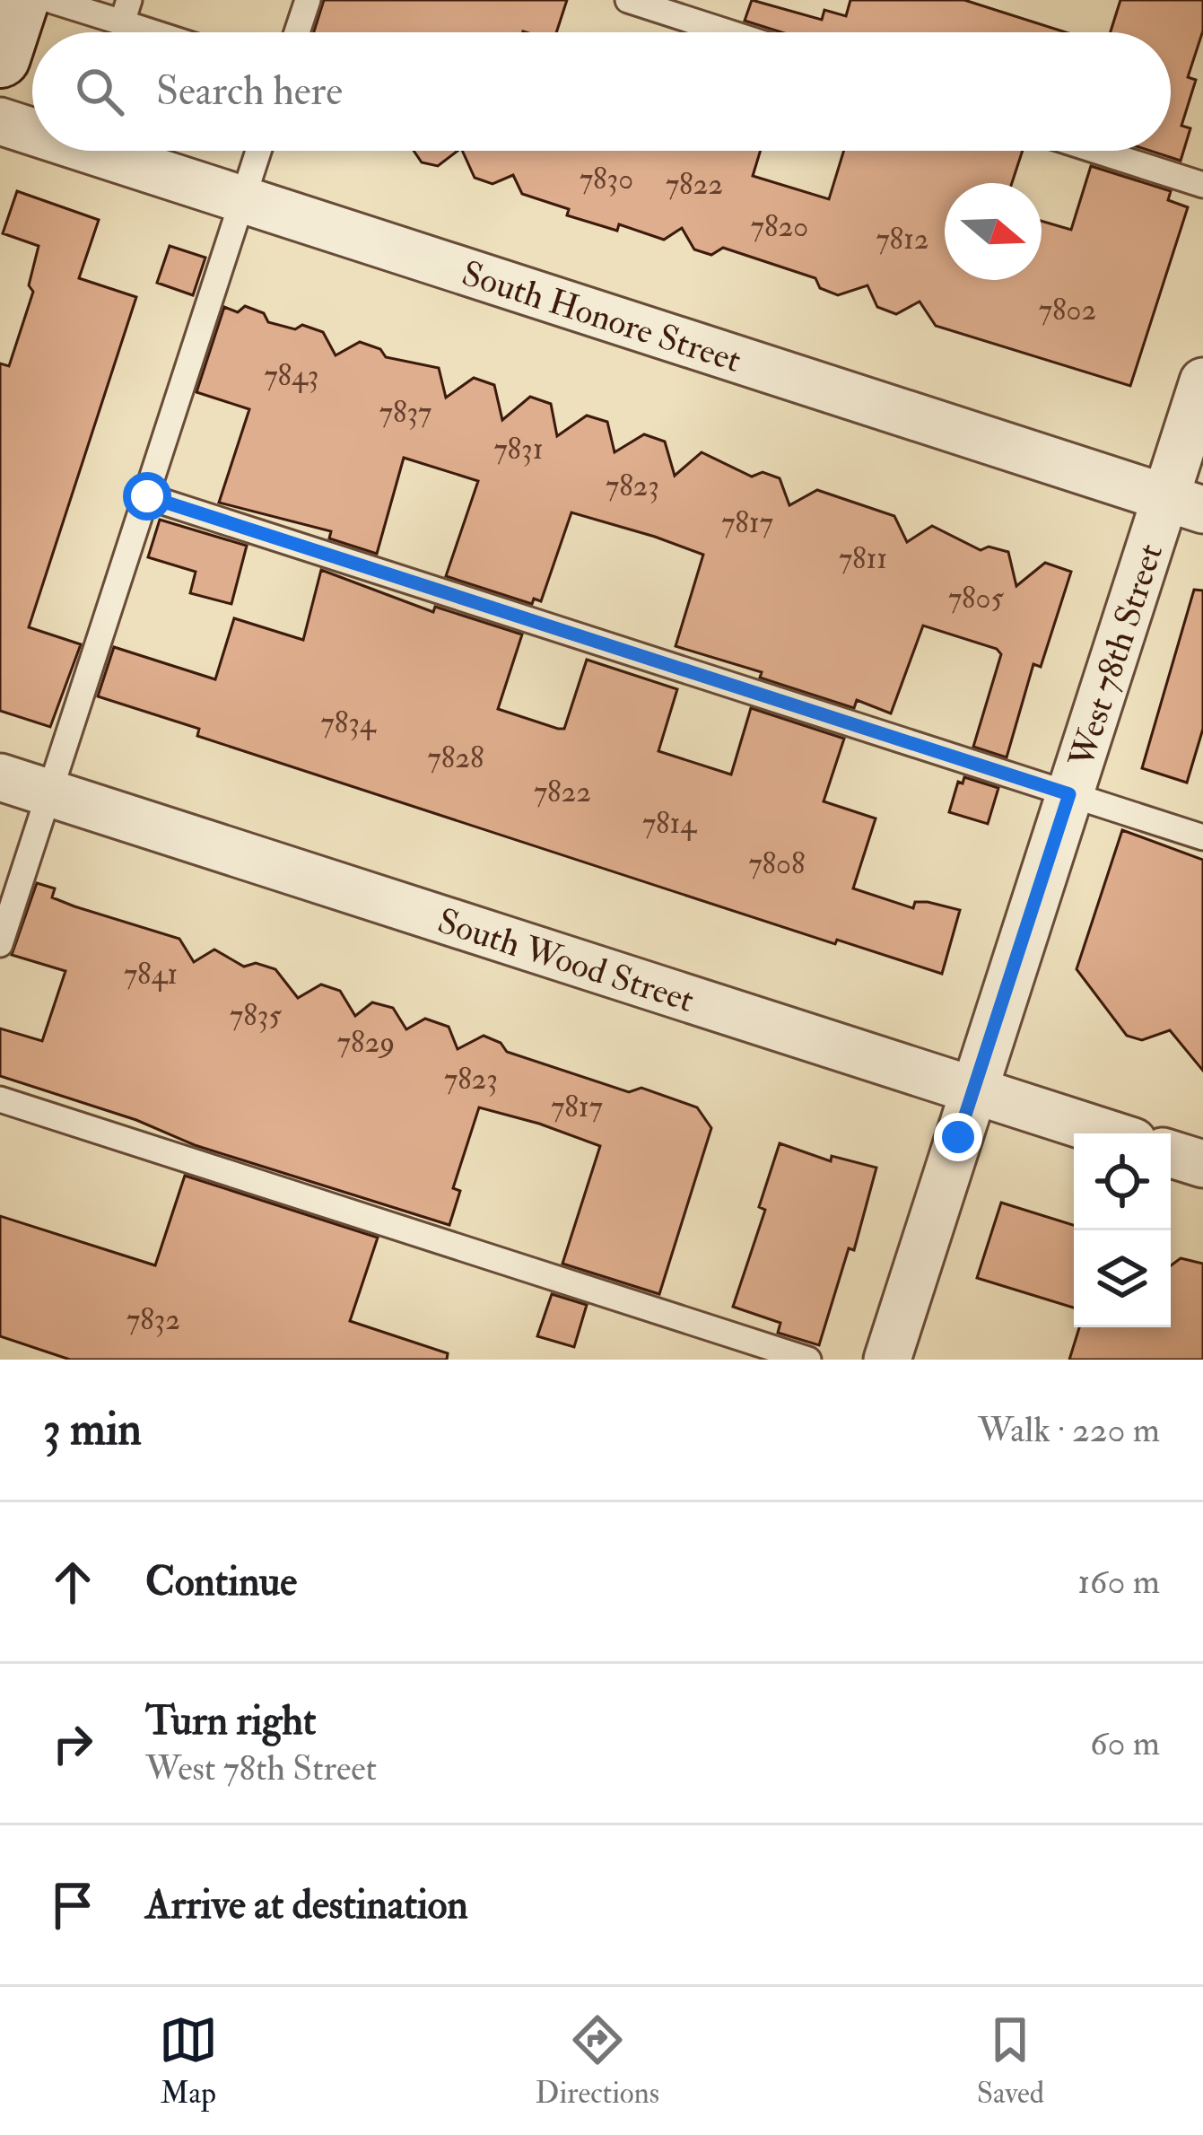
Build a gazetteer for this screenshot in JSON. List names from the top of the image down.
{
  "streets": {
    "street": ["South Honore Street", "West 78th Street", "South Wood Street"]
  },
  "crossings": [
    ["South Honore Street", "West 78th Street"],
    ["West 78th Street", "South Wood Street"]
  ],
  "house_numbers": [
    "7830",
    "7822",
    "7820",
    "7812",
    "7802",
    "7843",
    "7837",
    "7831",
    "7823",
    "7817",
    "7811",
    "7805",
    "7834",
    "7828",
    "7822",
    "7814",
    "7808",
    "7841",
    "7835",
    "7829",
    "7823",
    "7817",
    "7832"
  ],
  "north": "right",
  "page": {
    "search": "Search here",
    "heading": ["3 min", "Walk · 220 m"],
    "list": [
      ["Continue", "160 m"],
      ["Turn right", "West 78th Street", "60 m"],
      "Arrive at destination"
    ],
    "nav": ["Map", "Directions", "Saved"]
  }
}
